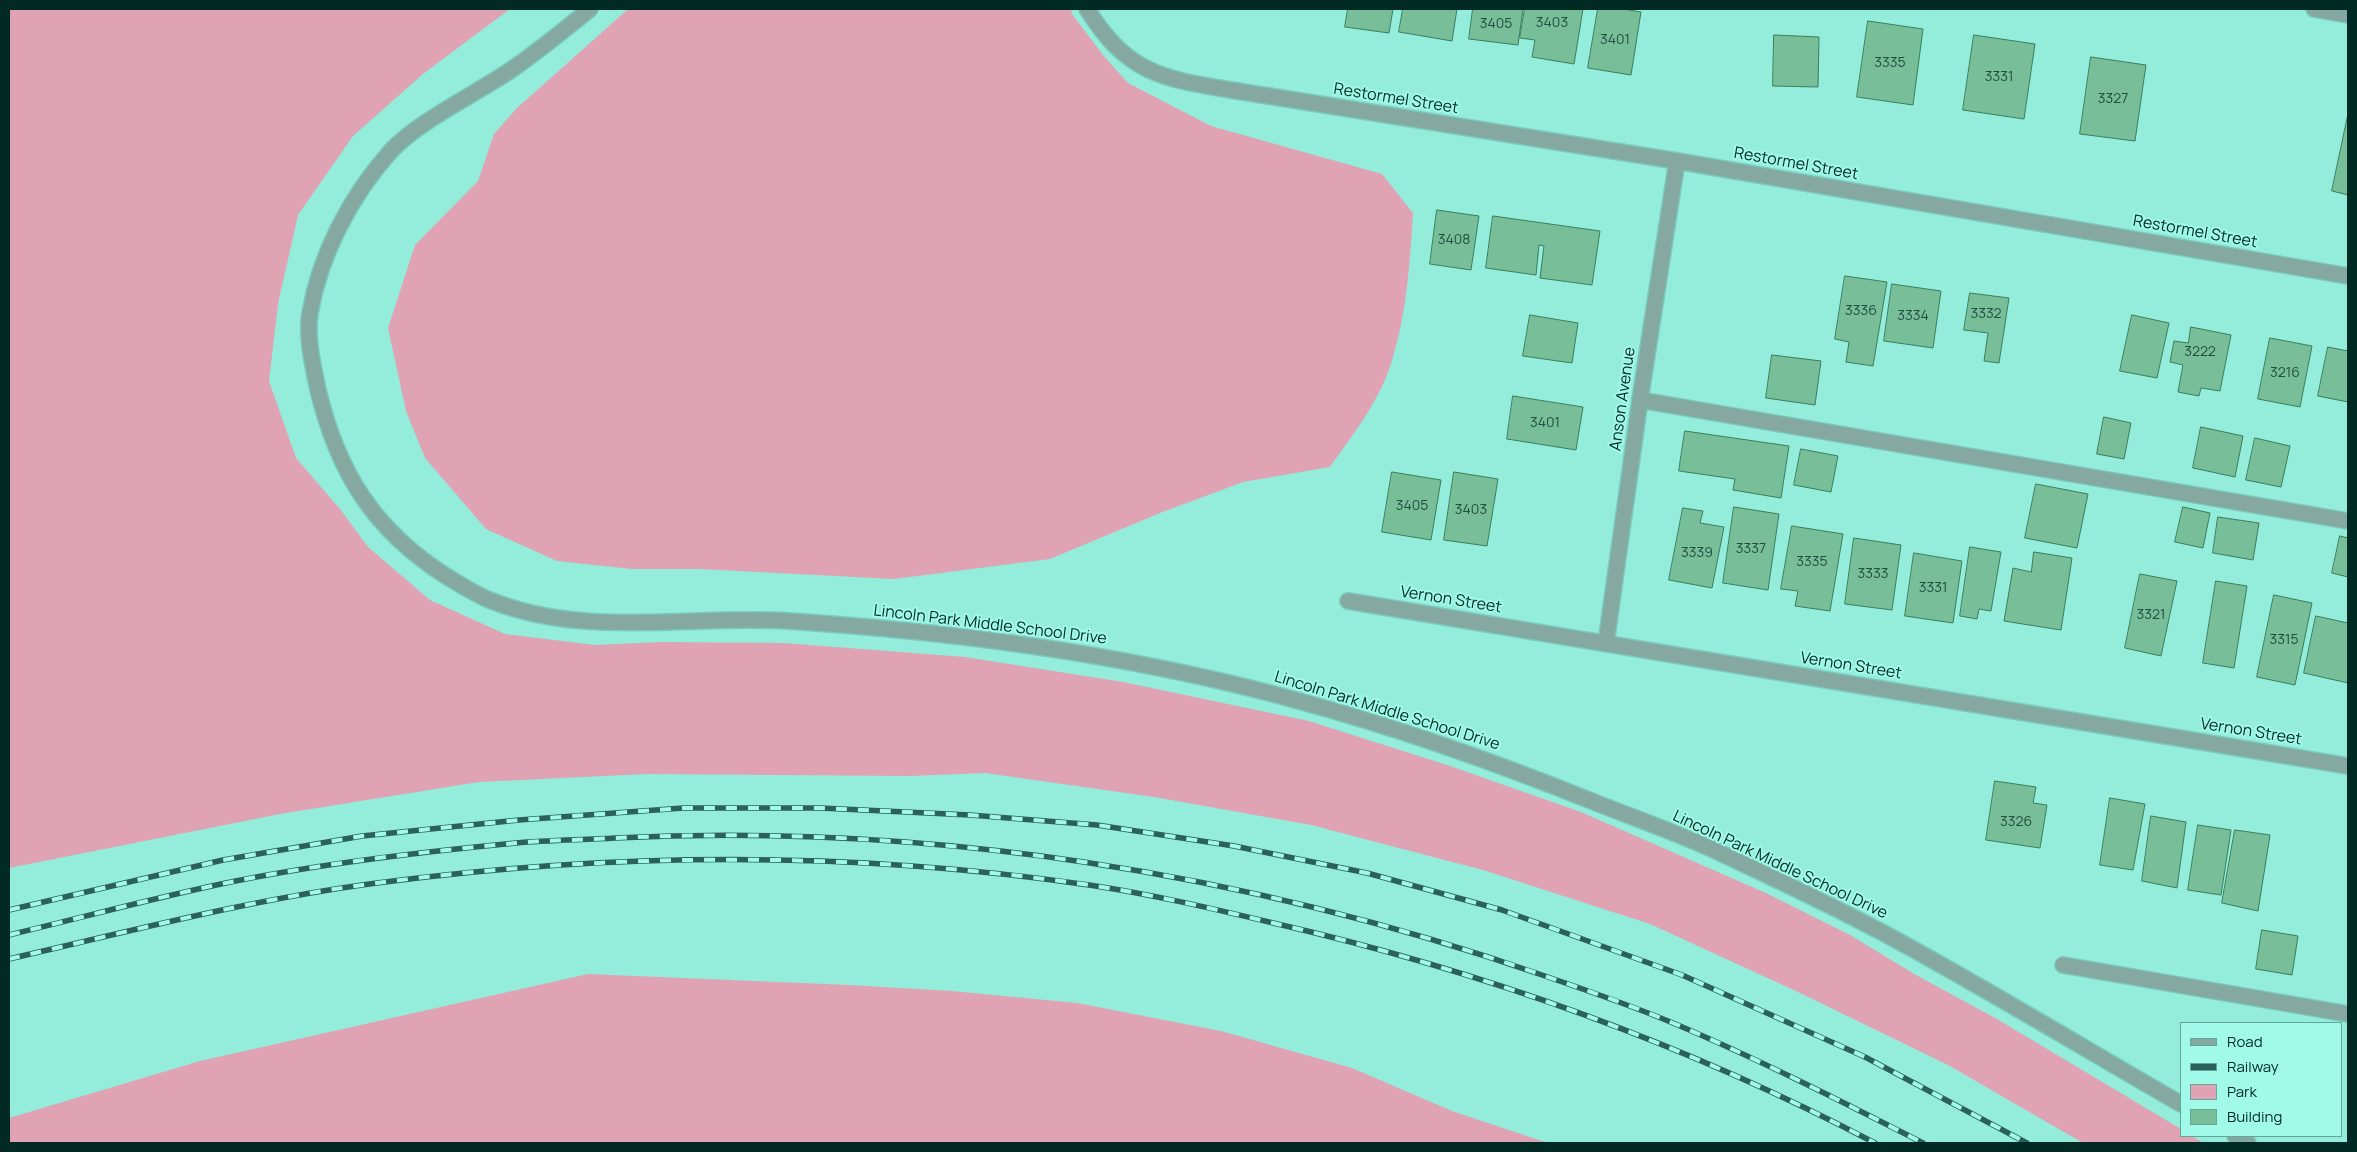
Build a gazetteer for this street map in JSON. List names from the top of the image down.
{
  "streets": {
    "street": [
      "Restormel Street",
      "Anson Avenue",
      "Vernon Street",
      "Lincoln Park Middle School Drive"
    ]
  },
  "crossings": [
    ["Restormel Street", "Anson Avenue"],
    ["Anson Avenue", "Vernon Street"]
  ],
  "house_numbers": [
    "3403",
    "3405",
    "3401",
    "3335",
    "3331",
    "3327",
    "3408",
    "3336",
    "3332",
    "3334",
    "3222",
    "3216",
    "3401",
    "3405",
    "3403",
    "3337",
    "3339",
    "3335",
    "3333",
    "3331",
    "3321",
    "3315",
    "3326"
  ],
  "legend": [
    "Road",
    "Railway",
    "Park",
    "Building"
  ]
}
